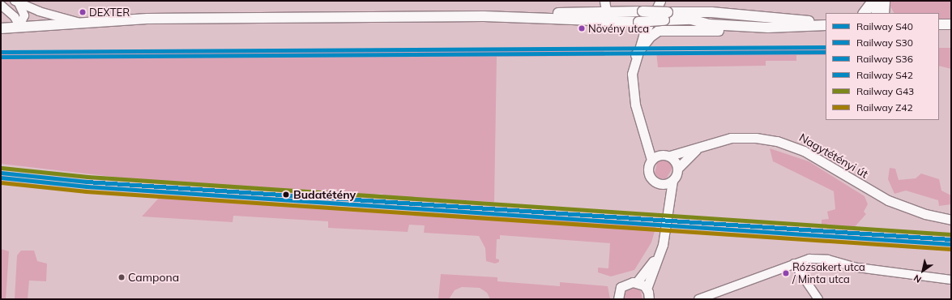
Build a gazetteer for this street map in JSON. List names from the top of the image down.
{
  "streets": {
    "main road": ["Nagytétényi út"]
  },
  "places": [
    "DEXTER",
    "Növény utca",
    "Budatétény",
    "Rózsakert utca / Minta utca",
    "Campona"
  ],
  "lines": [
    "rail line S30",
    "rail line S36",
    "rail line G43",
    "rail line S40",
    "rail line S42",
    "rail line Z42"
  ],
  "legend": [
    "Railway S40",
    "Railway S30",
    "Railway S36",
    "Railway S42",
    "Railway G43",
    "Railway Z42"
  ],
  "north": "bottom left"
}
